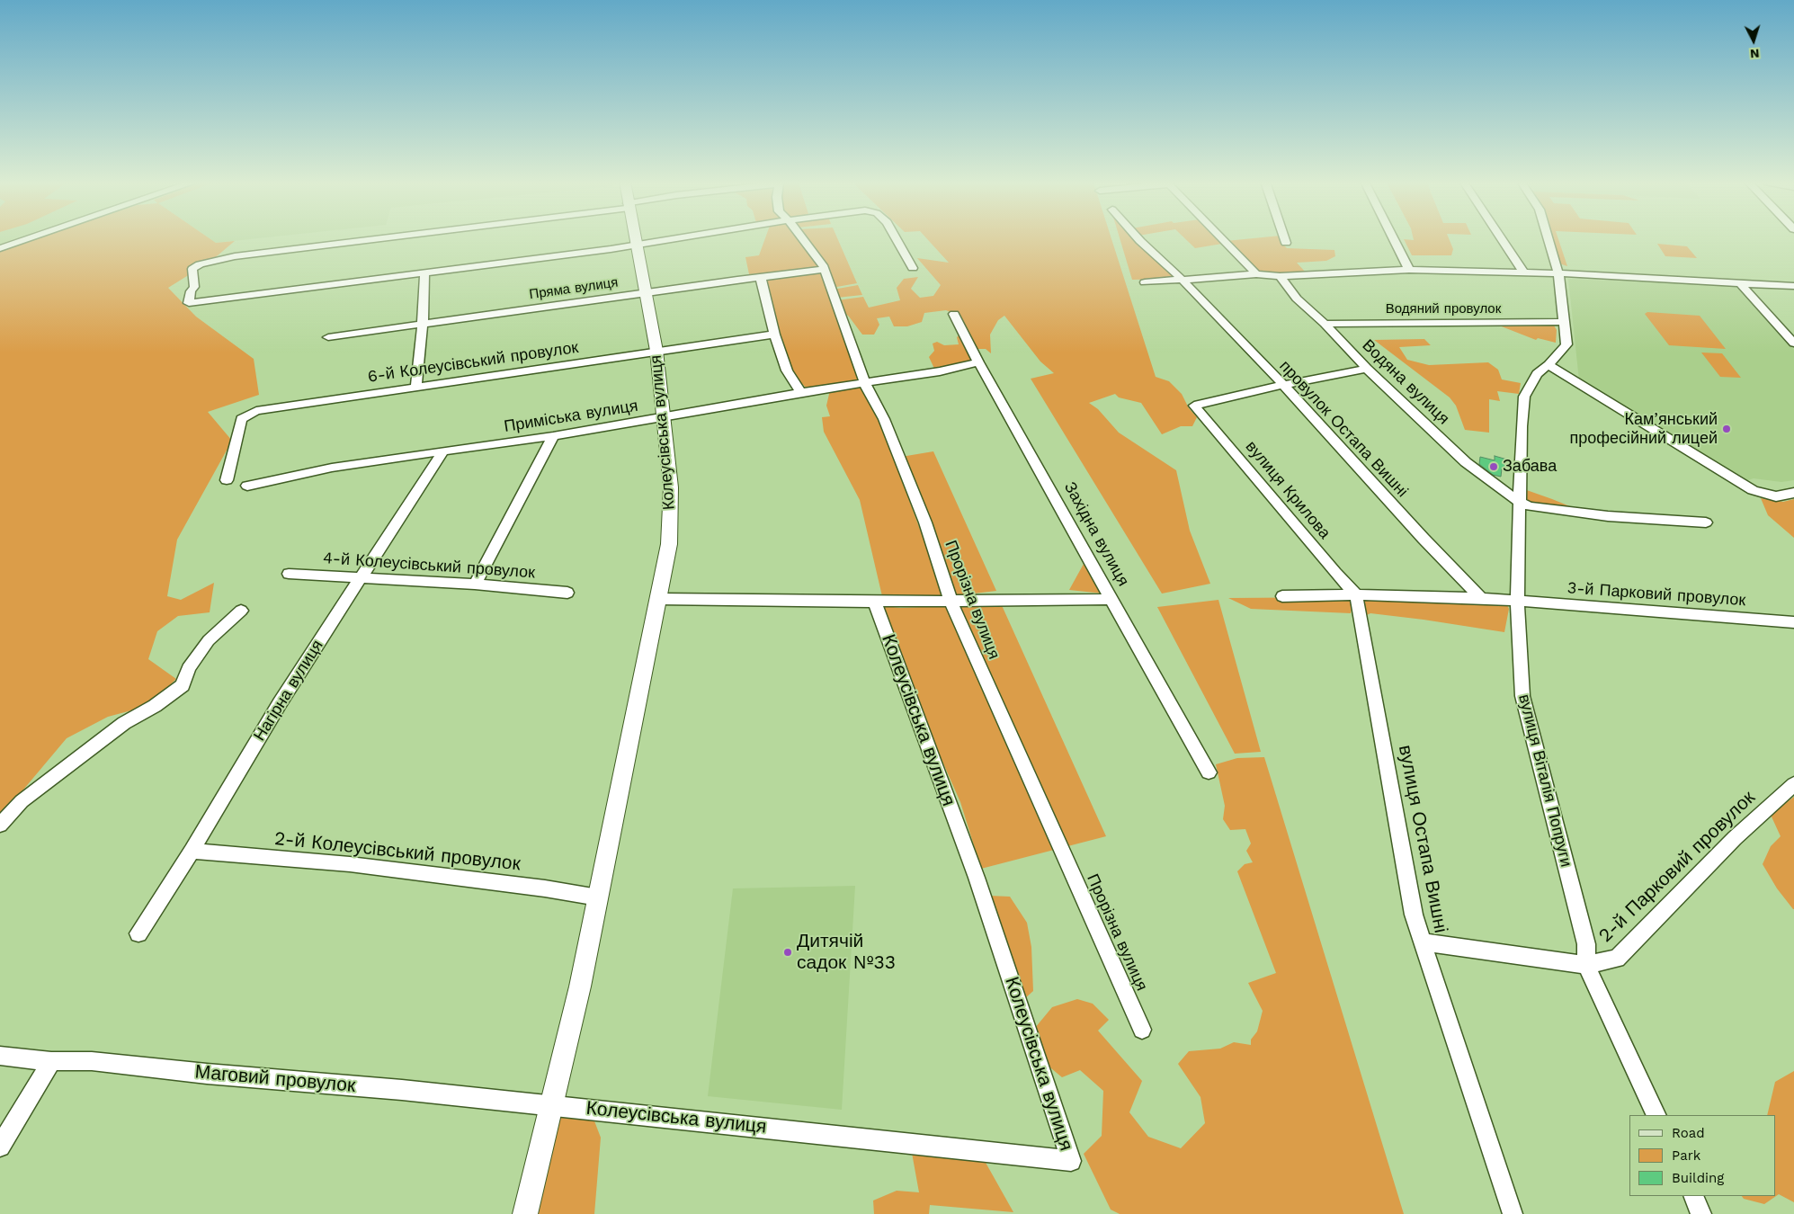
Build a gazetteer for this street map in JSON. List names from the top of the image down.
{
  "streets": {
    "street": [
      "Пряма вулиця",
      "Водяний провулок",
      "6-й Колеусівський провулок",
      "Водяна вулиця",
      "Приміська вулиця",
      "провулок Остапа Вишні",
      "Колеусівська вулиця",
      "вулиця Крилова",
      "Західна вулиця",
      "4-й Колеусівський провулок",
      "3-й Парковий провулок",
      "Прорізна вулиця",
      "Нагірна вулиця",
      "вулиця Віталія Попруги",
      "вулиця Остапа Вишні",
      "2-й Колеусівський провулок",
      "2-й Парковий провулок",
      "Маговий провулок"
    ]
  },
  "crossings": [
    ["Пряма вулиця", "Колеусівська вулиця"],
    ["Пряма вулиця", "Прорізна вулиця"],
    ["Водяний провулок", "Водяна вулиця"],
    ["Водяний провулок", "вулиця Віталія Попруги"],
    ["6-й Колеусівський провулок", "Колеусівська вулиця"],
    ["Водяна вулиця", "вулиця Віталія Попруги"],
    ["Приміська вулиця", "Колеусівська вулиця"],
    ["Приміська вулиця", "Західна вулиця"],
    ["Приміська вулиця", "Прорізна вулиця"],
    ["Приміська вулиця", "Нагірна вулиця"],
    ["провулок Остапа Вишні", "вулиця Крилова"],
    ["провулок Остапа Вишні", "3-й Парковий провулок"],
    ["Колеусівська вулиця", "2-й Колеусівський провулок"],
    ["Колеусівська вулиця", "Маговий провулок"],
    ["вулиця Крилова", "3-й Парковий провулок"],
    ["вулиця Крилова", "вулиця Остапа Вишні"],
    ["4-й Колеусівський провулок", "Нагірна вулиця"],
    ["3-й Парковий провулок", "вулиця Віталія Попруги"],
    ["3-й Парковий провулок", "вулиця Остапа Вишні"],
    ["Нагірна вулиця", "2-й Колеусівський провулок"],
    ["вулиця Віталія Попруги", "2-й Парковий провулок"],
    ["вулиця Остапа Вишні", "2-й Парковий провулок"]
  ],
  "places": ["Кам’янський професійний лицей", "Забава", "Дитячій садок №33"],
  "legend": ["Road", "Park", "Building"],
  "north": "bottom"
}
